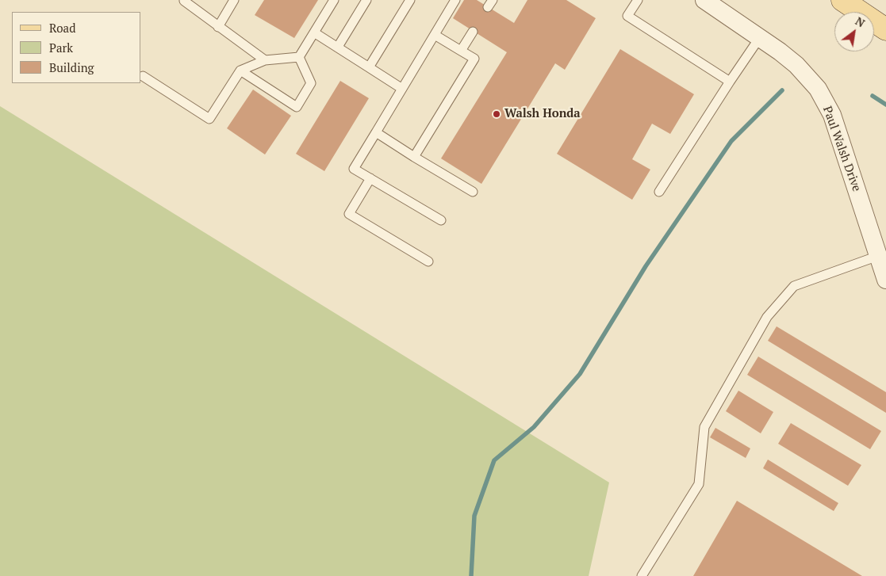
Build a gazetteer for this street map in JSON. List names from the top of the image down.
{
  "streets": {
    "street": ["Paul Walsh Drive"]
  },
  "places": ["Walsh Honda"],
  "legend": ["Road", "Park", "Building"],
  "north": "top right"
}
